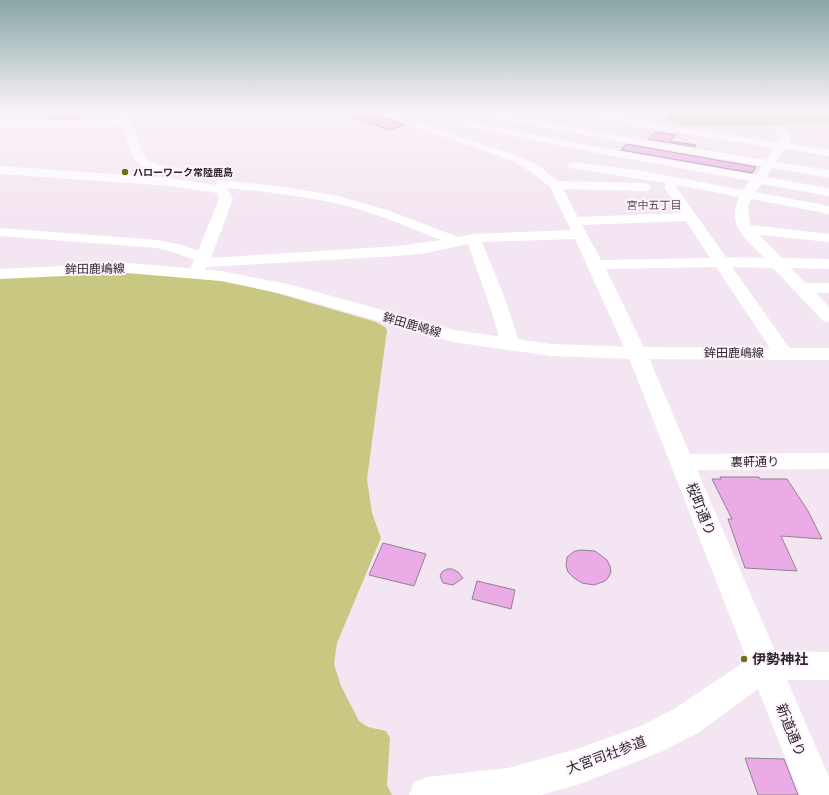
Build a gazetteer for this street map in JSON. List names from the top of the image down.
{
  "streets": {
    "main road": ["鉾田鹿嶋線"],
    "street": [
      "裏軒通り",
      "桜町通り",
      "新道通り",
      "大宮司社参道"
    ]
  },
  "crossings": [
    ["鉾田鹿嶋線", "桜町通り"],
    ["裏軒通り", "桜町通り"],
    ["桜町通り", "新道通り"],
    ["桜町通り", "大宮司社参道"],
    ["新道通り", "大宮司社参道"]
  ],
  "districts": ["宮中五丁目"],
  "places": ["ハローワーク常陸鹿島", "伊勢神社"]
}
